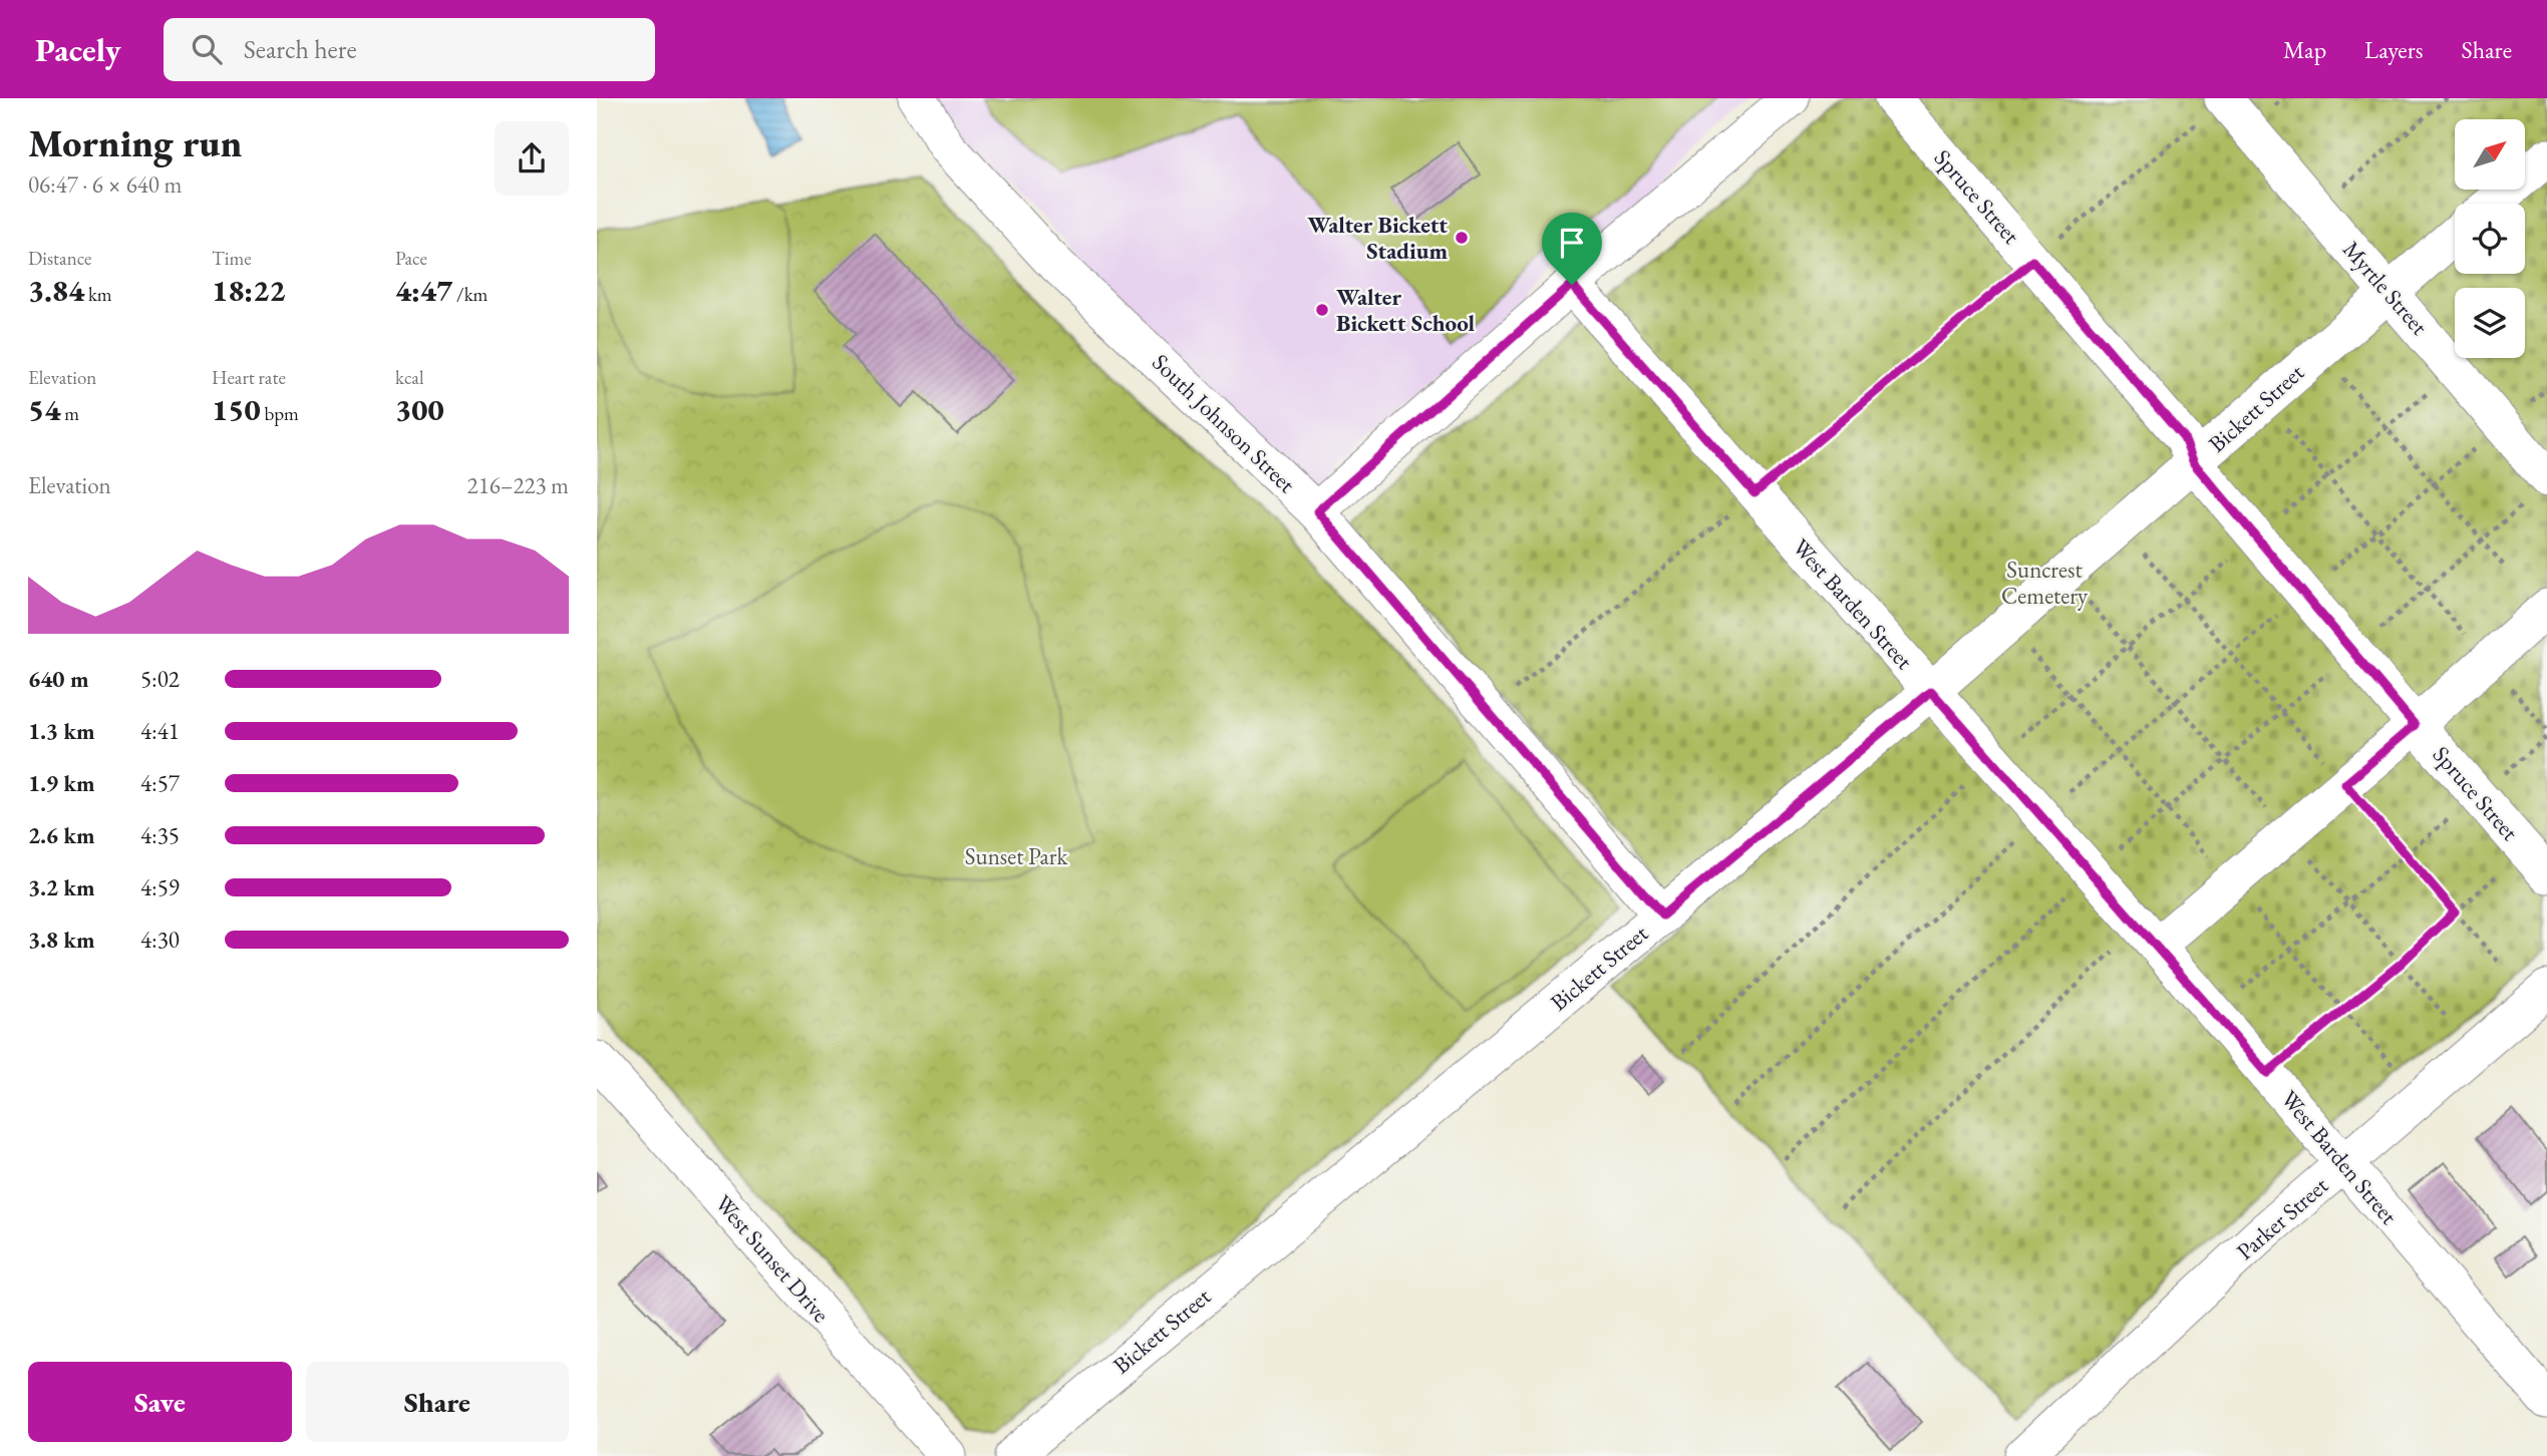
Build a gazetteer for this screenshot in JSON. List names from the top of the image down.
{
  "streets": {
    "street": [
      "Spruce Street",
      "Myrtle Street",
      "Bickett Street",
      "South Johnson Street",
      "West Barden Street",
      "Parker Street",
      "West Sunset Drive"
    ]
  },
  "crossings": [
    ["Spruce Street", "Bickett Street"],
    ["Myrtle Street", "Bickett Street"],
    ["Bickett Street", "South Johnson Street"],
    ["Bickett Street", "West Barden Street"],
    ["West Barden Street", "Parker Street"]
  ],
  "parks": ["Suncrest Cemetery", "Sunset Park"],
  "places": ["Walter Bickett Stadium", "Walter Bickett School"],
  "north": "top right",
  "page": {
    "header": "Pacely",
    "search": "Search here",
    "nav": ["Map", "Layers", "Share"],
    "heading": ["Morning run", "06:47 · 6 × 640 m"],
    "stats": [
      ["Distance", "3.84 km"],
      ["Time", "18:22"],
      ["Pace", "4:47 /km"],
      ["Elevation", "54 m"],
      ["Heart rate", "150 bpm"],
      ["kcal", "300"]
    ],
    "chart": ["Elevation", "216–223 m"],
    "list": [
      {
        "name": "640 m",
        "note": "5:02"
      },
      {
        "name": "1.3 km",
        "note": "4:41"
      },
      {
        "name": "1.9 km",
        "note": "4:57"
      },
      {
        "name": "2.6 km",
        "note": "4:35"
      },
      {
        "name": "3.2 km",
        "note": "4:59"
      },
      {
        "name": "3.8 km",
        "note": "4:30"
      }
    ],
    "buttons": ["Save", "Share"]
  }
}
